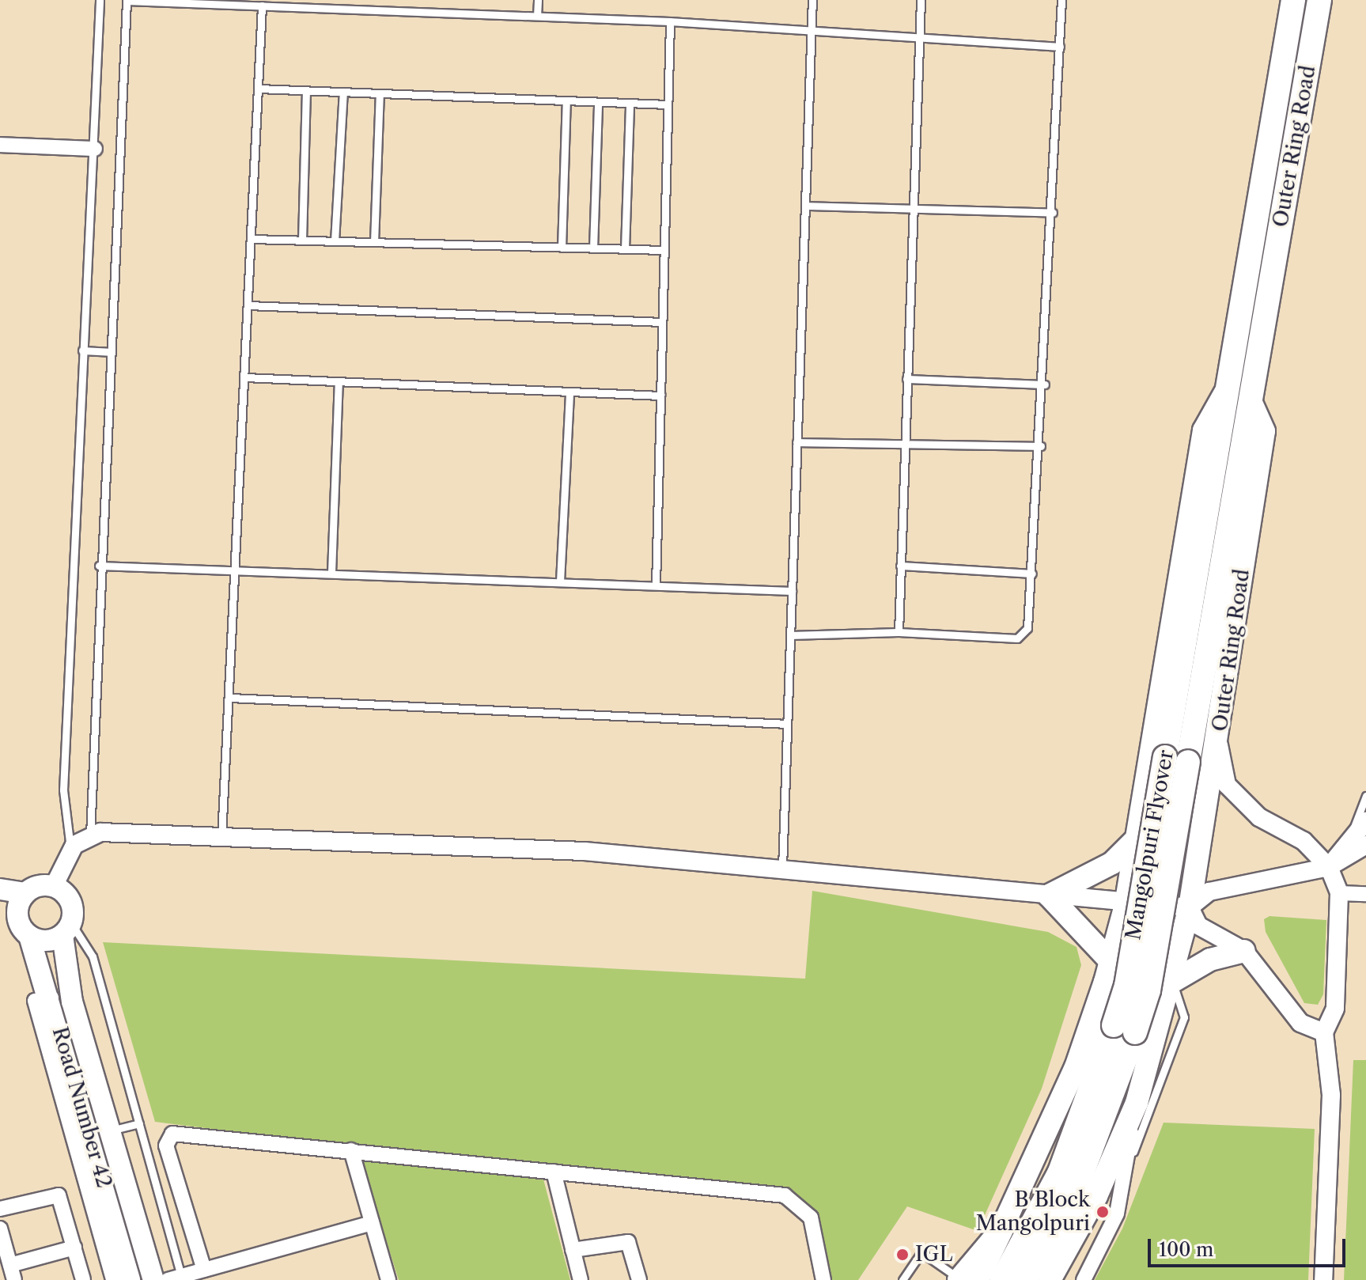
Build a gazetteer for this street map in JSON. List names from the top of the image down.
{
  "streets": {
    "highway": ["Outer Ring Road", "Mangolpuri Flyover"],
    "main road": ["Road Number 42"]
  },
  "crossings": [
    ["Outer Ring Road", "Mangolpuri Flyover"]
  ],
  "places": ["B Block Mangolpuri", "IGL"],
  "scale_bar": "100 m"
}
